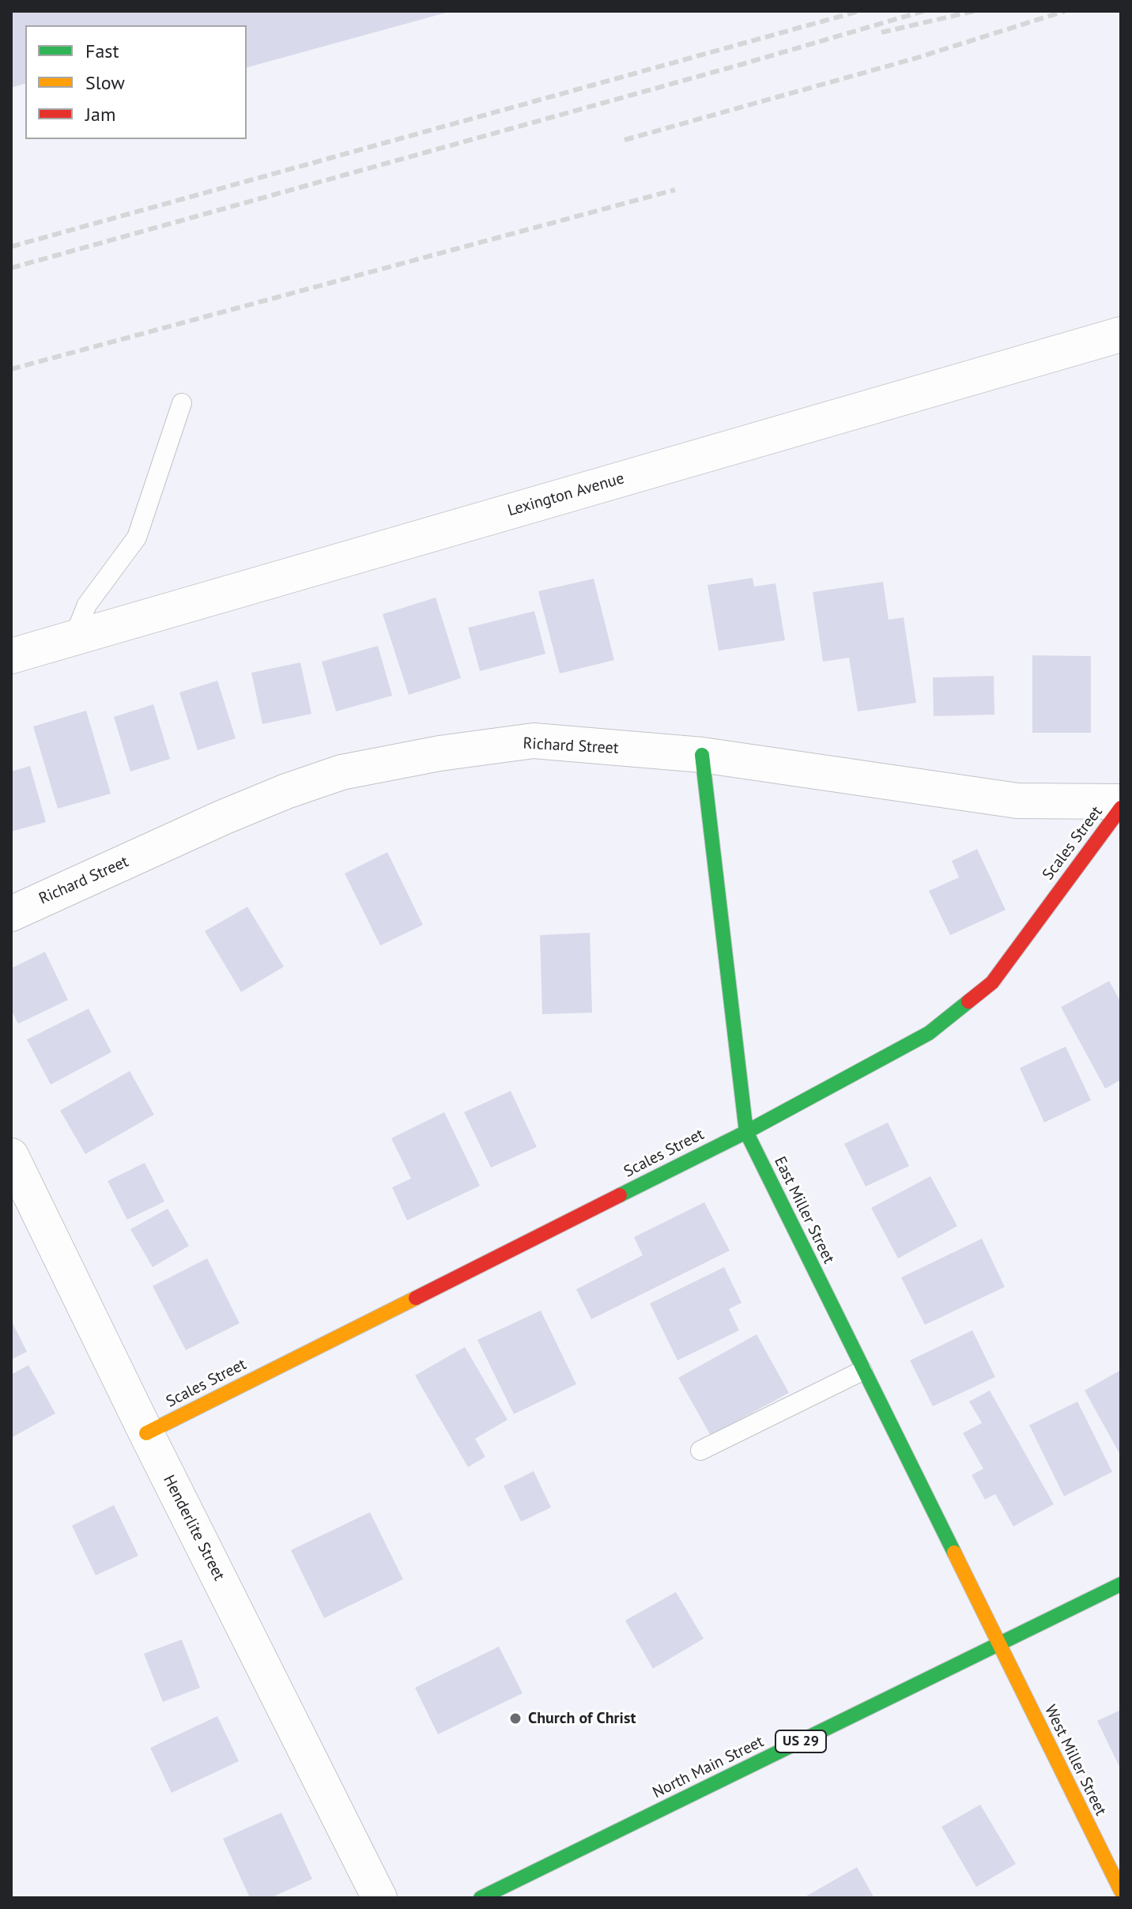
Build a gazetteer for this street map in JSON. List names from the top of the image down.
{
  "streets": {
    "street": [
      "Lexington Avenue",
      "Richard Street",
      "Scales Street",
      "East Miller Street",
      "Henderlite Street",
      "US 29",
      "West Miller Street",
      "North Main Street"
    ]
  },
  "crossings": [
    ["Richard Street", "East Miller Street"],
    ["Scales Street", "East Miller Street"],
    ["Scales Street", "Henderlite Street"],
    ["East Miller Street", "West Miller Street"],
    ["East Miller Street", "North Main Street"],
    ["West Miller Street", "North Main Street"]
  ],
  "places": ["Church of Christ"],
  "legend": ["Fast", "Slow", "Jam"]
}
